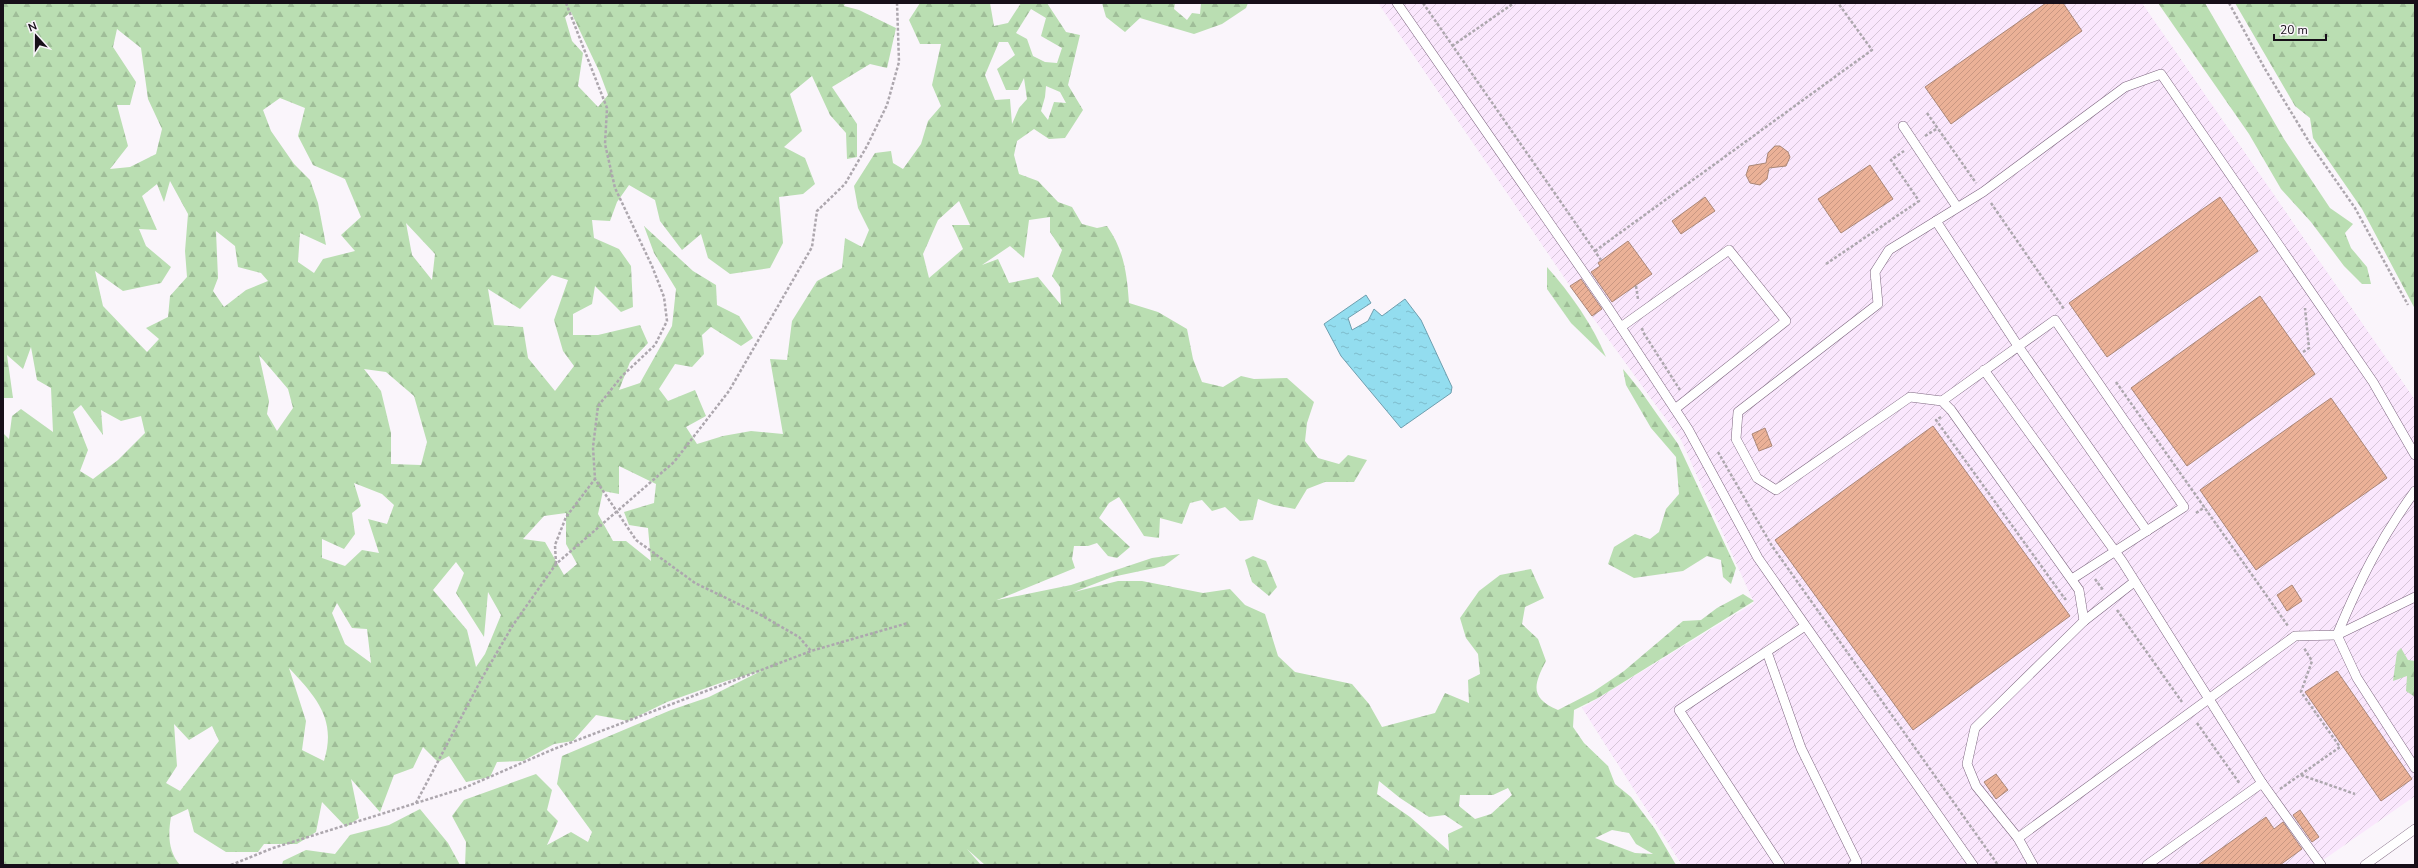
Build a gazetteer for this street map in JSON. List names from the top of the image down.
{
  "scale_bar": "20 m",
  "north": "top"
}
